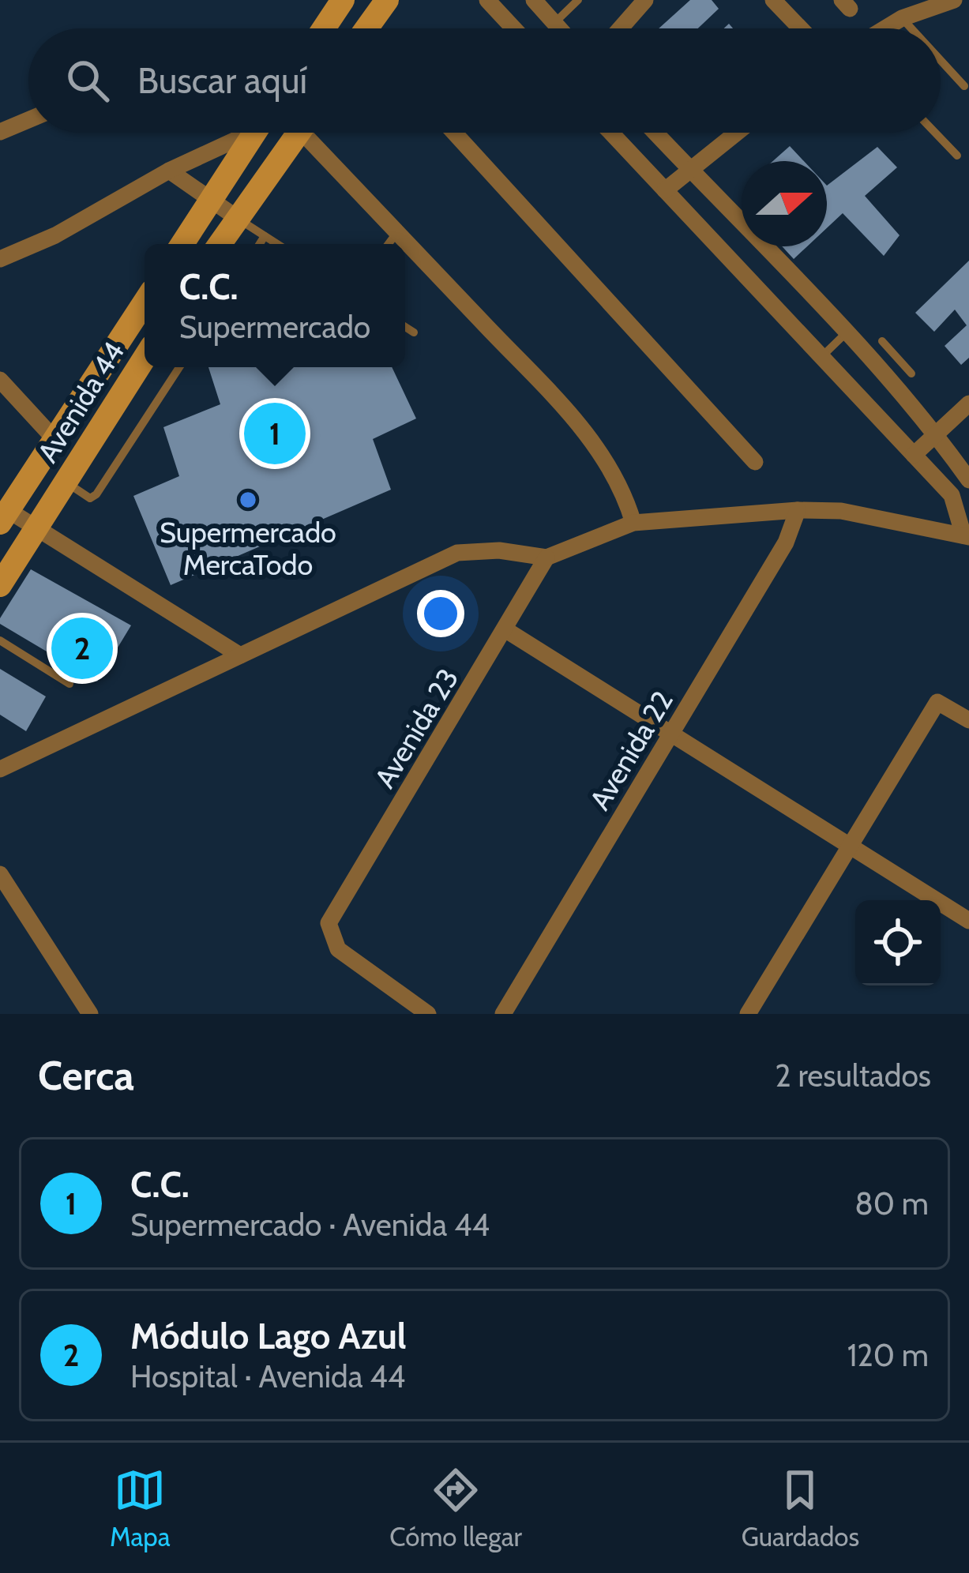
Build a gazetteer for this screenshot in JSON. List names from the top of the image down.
{
  "streets": {
    "street": ["Avenida 44", "Avenida 23", "Avenida 22"]
  },
  "places": ["Supermercado MercaTodo"],
  "north": "right",
  "page": {
    "search": "Buscar aquí",
    "popup": ["C.C.", "Supermercado"],
    "pins": ["1", "2"],
    "heading": ["Cerca", "2 resultados"],
    "list": [
      {
        "mark": "1",
        "name": "C.C.",
        "note": "Supermercado · Avenida 44",
        "value": "80 m"
      },
      {
        "mark": "2",
        "name": "Módulo Lago Azul",
        "note": "Hospital · Avenida 44",
        "value": "120 m"
      }
    ],
    "nav": ["Mapa", "Cómo llegar", "Guardados"]
  }
}
